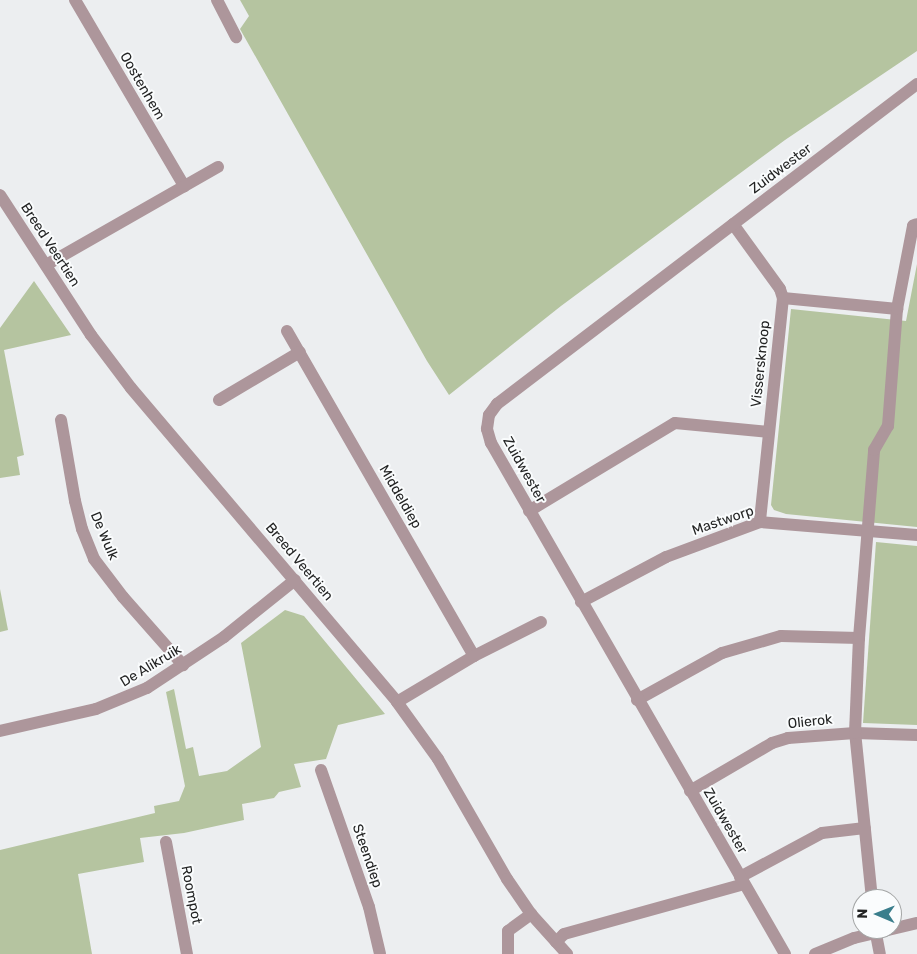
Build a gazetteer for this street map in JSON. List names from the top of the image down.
{
  "streets": {
    "street": [
      "Oostenhem",
      "Zuidwester",
      "Breed Veertien",
      "Vissersknoop",
      "Middeldiep",
      "Mastworp",
      "De Wulk",
      "De Alikruik",
      "Olierok",
      "Steendiep",
      "Roompot"
    ]
  },
  "crossings": [
    ["Zuidwester", "Mastworp"],
    ["Zuidwester", "Olierok"],
    ["Breed Veertien", "De Alikruik"],
    ["Vissersknoop", "Mastworp"],
    ["De Wulk", "De Alikruik"]
  ],
  "north": "left"
}
